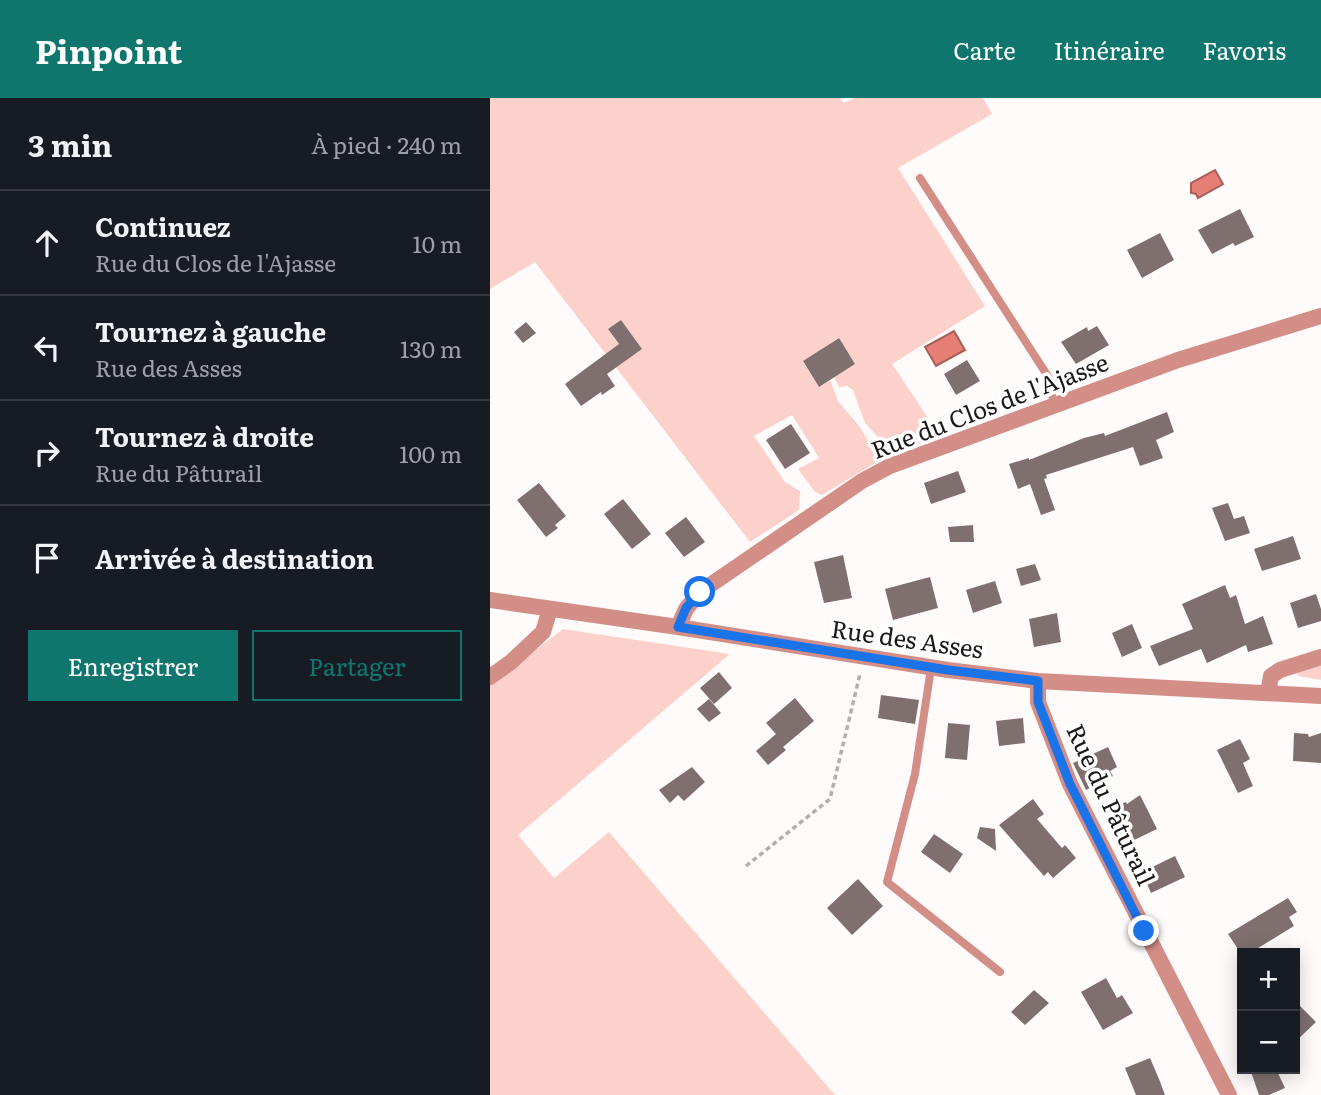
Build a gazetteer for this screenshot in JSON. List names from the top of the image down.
{
  "streets": {
    "street": ["Rue du Clos de l'Ajasse", "Rue des Asses", "Rue du Pâturail"]
  },
  "crossings": [
    ["Rue du Clos de l'Ajasse", "Rue des Asses"],
    ["Rue des Asses", "Rue du Pâturail"]
  ],
  "page": {
    "header": "Pinpoint",
    "nav": ["Carte", "Itinéraire", "Favoris"],
    "heading": ["3 min", "À pied · 240 m"],
    "list": [
      ["Continuez", "Rue du Clos de l'Ajasse", "10 m"],
      ["Tournez à gauche", "Rue des Asses", "130 m"],
      ["Tournez à droite", "Rue du Pâturail", "100 m"],
      "Arrivée à destination"
    ],
    "buttons": ["Enregistrer", "Partager"],
    "map_buttons": ["+", "−"]
  }
}
